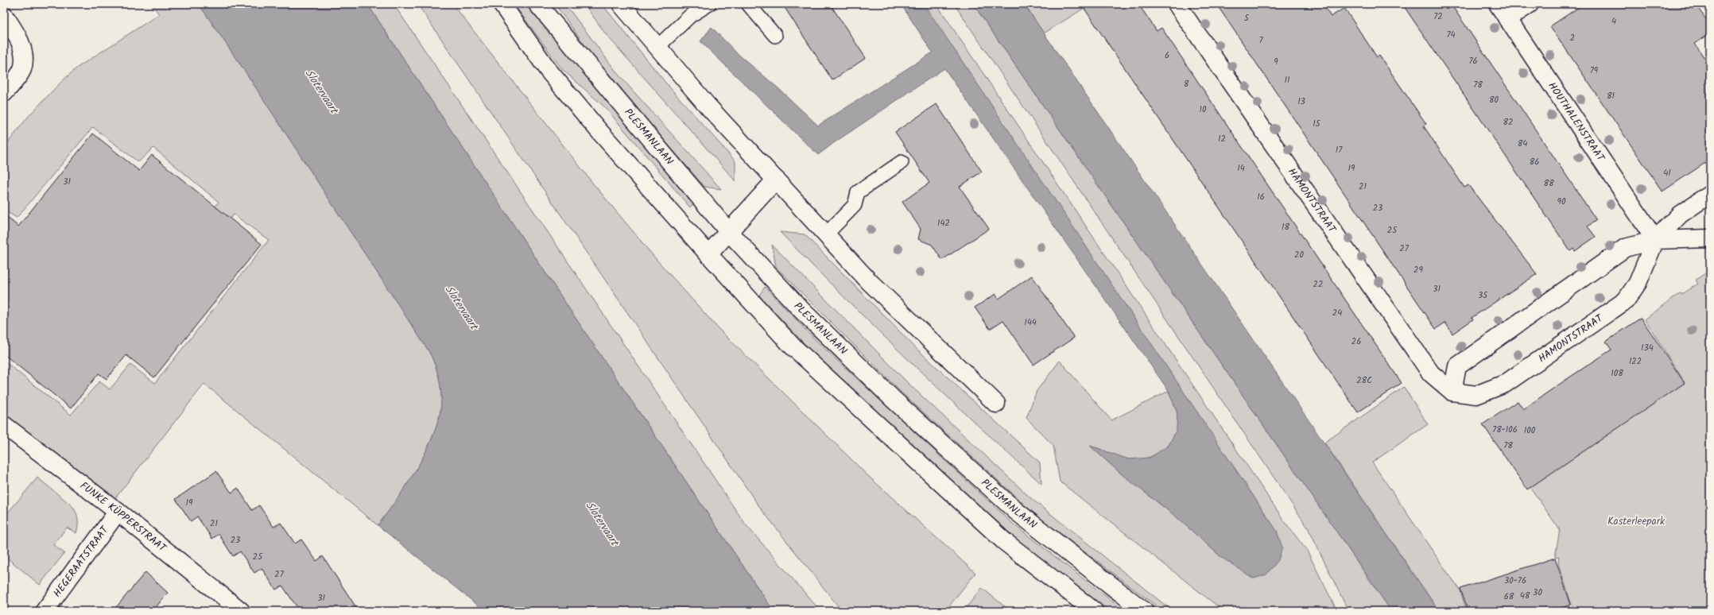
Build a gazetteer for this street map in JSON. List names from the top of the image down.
{
  "streets": {
    "street": [
      "HOUTHALENSTRAAT",
      "PLESMANLAAN",
      "HAMONTSTRAAT",
      "FUNKE KÜPPERSTRAAT",
      "HEGERAATSTRAAT"
    ]
  },
  "crossings": [
    ["HOUTHALENSTRAAT", "HAMONTSTRAAT"],
    ["FUNKE KÜPPERSTRAAT", "HEGERAATSTRAAT"]
  ],
  "water": ["Slotervaart"],
  "parks": ["Kasterleepark"],
  "house_numbers": [
    "72",
    "5",
    "4",
    "74",
    "2",
    "7",
    "6",
    "76",
    "9",
    "79",
    "11",
    "8",
    "78",
    "81",
    "80",
    "13",
    "10",
    "82",
    "15",
    "12",
    "84",
    "17",
    "86",
    "14",
    "19",
    "41",
    "31",
    "88",
    "21",
    "16",
    "90",
    "23",
    "142",
    "18",
    "25",
    "27",
    "20",
    "29",
    "22",
    "31",
    "35",
    "24",
    "144",
    "26",
    "134",
    "122",
    "108",
    "28C",
    "78-106",
    "100",
    "78",
    "19",
    "21",
    "23",
    "25",
    "27",
    "30-76",
    "30",
    "48",
    "68",
    "31"
  ]
}
